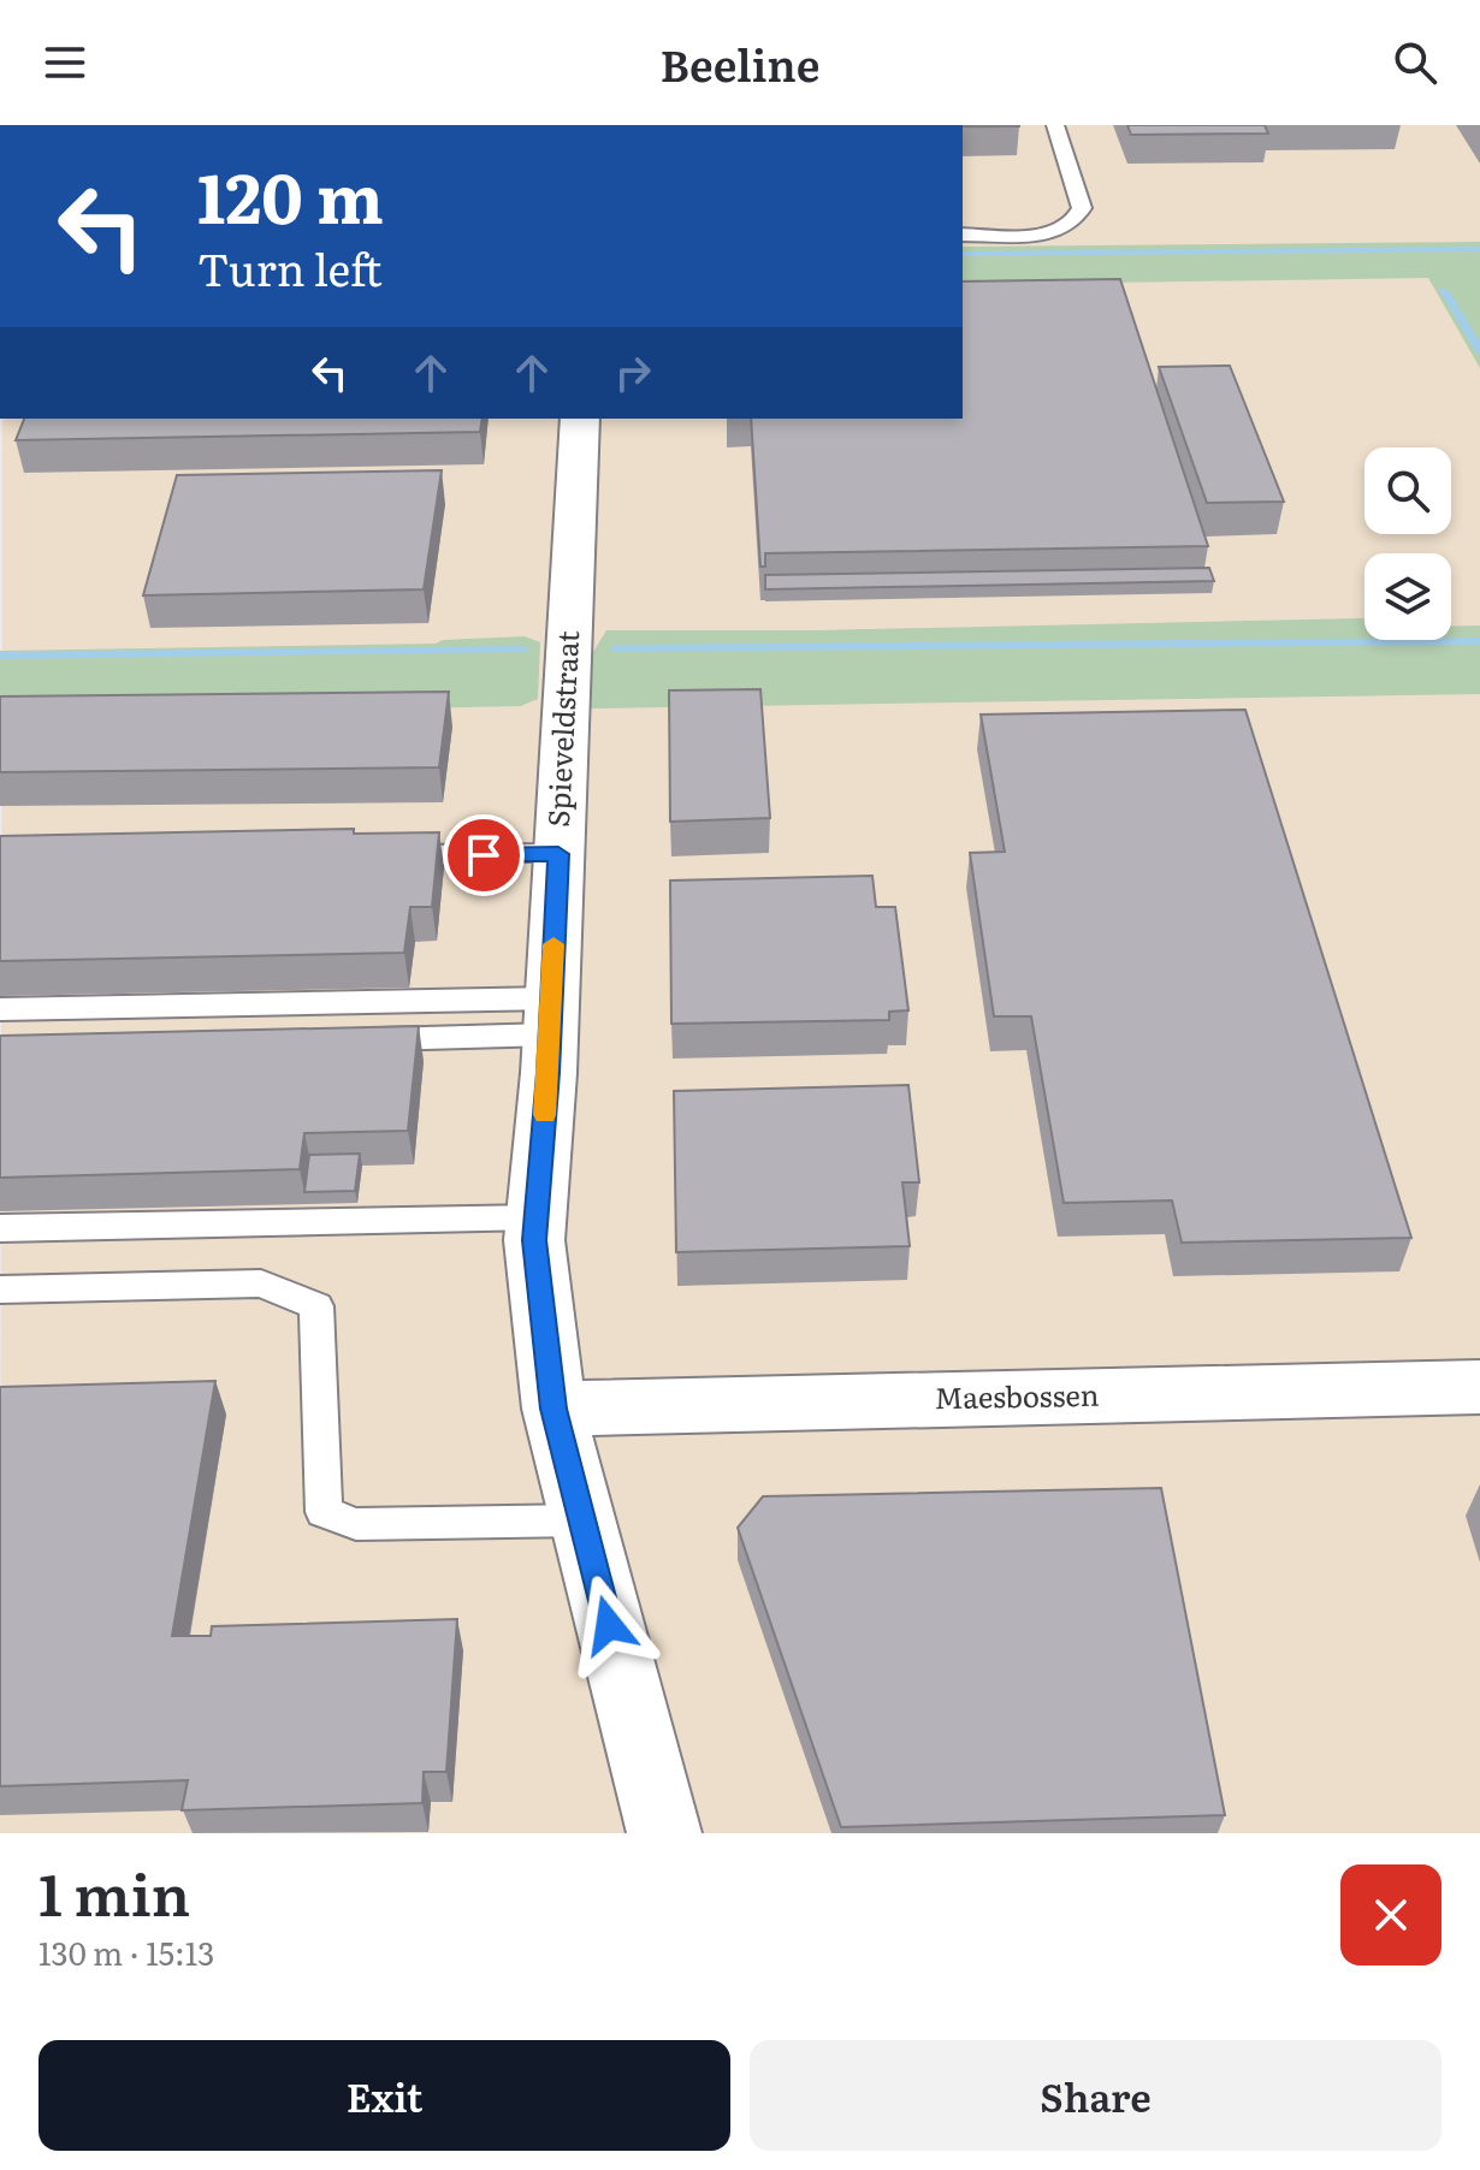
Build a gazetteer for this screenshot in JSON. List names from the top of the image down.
{
  "streets": {
    "street": ["Spieveldstraat", "Maesbossen"]
  },
  "crossings": [
    ["Spieveldstraat", "Maesbossen"]
  ],
  "page": {
    "header": "Beeline",
    "turn": ["120 m", "Turn left"],
    "heading": ["1 min", "130 m · 15:13"],
    "buttons": ["Exit", "Share"]
  }
}
